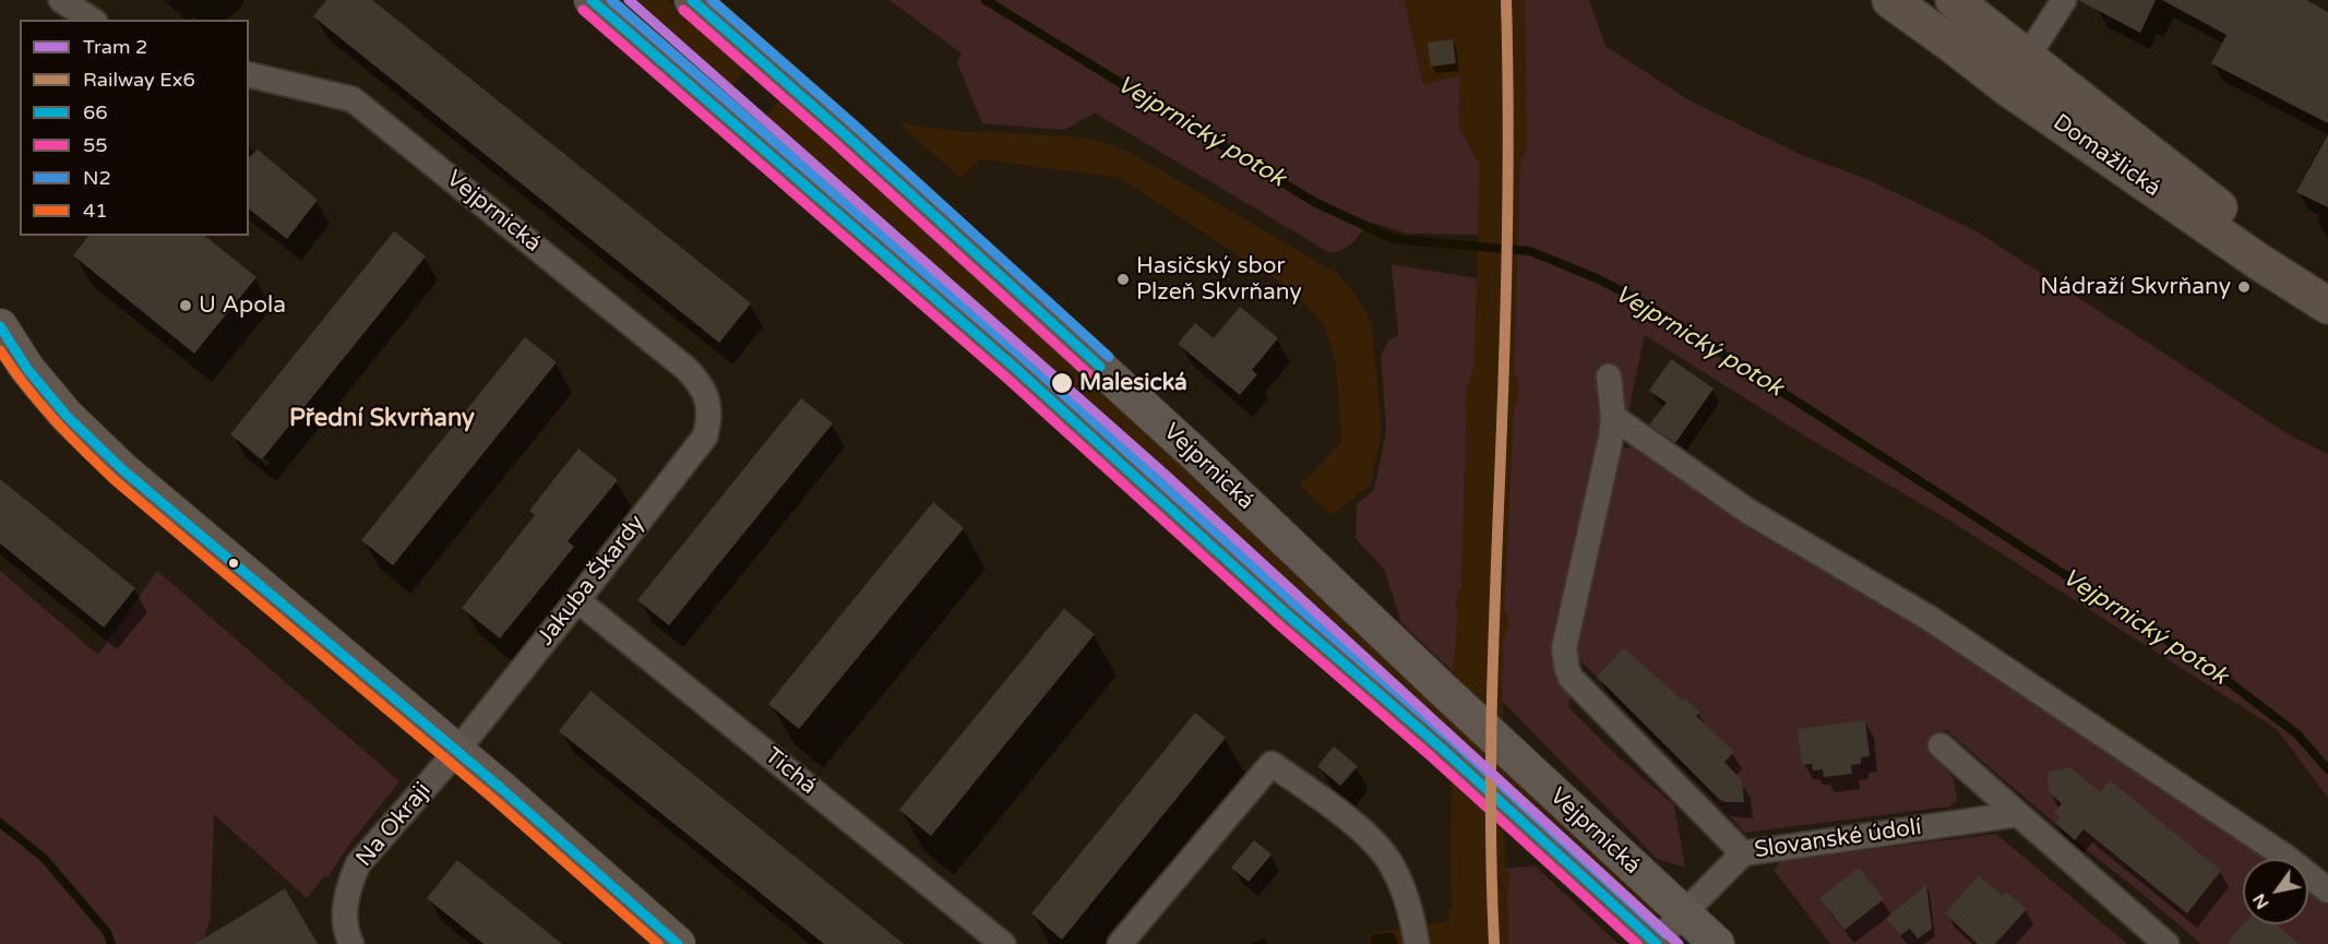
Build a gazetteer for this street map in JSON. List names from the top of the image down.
{
  "streets": {
    "main road": ["Domažlická", "Vejprnická"],
    "street": [
      "Jakuba Škardy",
      "Tichá",
      "Na Okraji",
      "Slovanské údolí"
    ]
  },
  "crossings": [
    ["Vejprnická", "Jakuba Škardy"],
    ["Vejprnická", "Slovanské údolí"],
    ["Jakuba Škardy", "Tichá"],
    ["Jakuba Škardy", "Na Okraji"]
  ],
  "districts": ["Přední Skvrňany"],
  "water": ["Vejprnický potok"],
  "places": [
    "Hasičský sbor Plzeň Skvrňany",
    "Nádraží Skvrňany",
    "U Apola",
    "Malesická"
  ],
  "lines": [
    "tram line 2",
    "rail line Ex6",
    "transit line 66",
    "transit line N2",
    "transit line 55",
    "transit line 41"
  ],
  "legend": [
    "Tram 2",
    "Railway Ex6",
    "66",
    "55",
    "N2",
    "41"
  ],
  "north": "bottom left"
}
